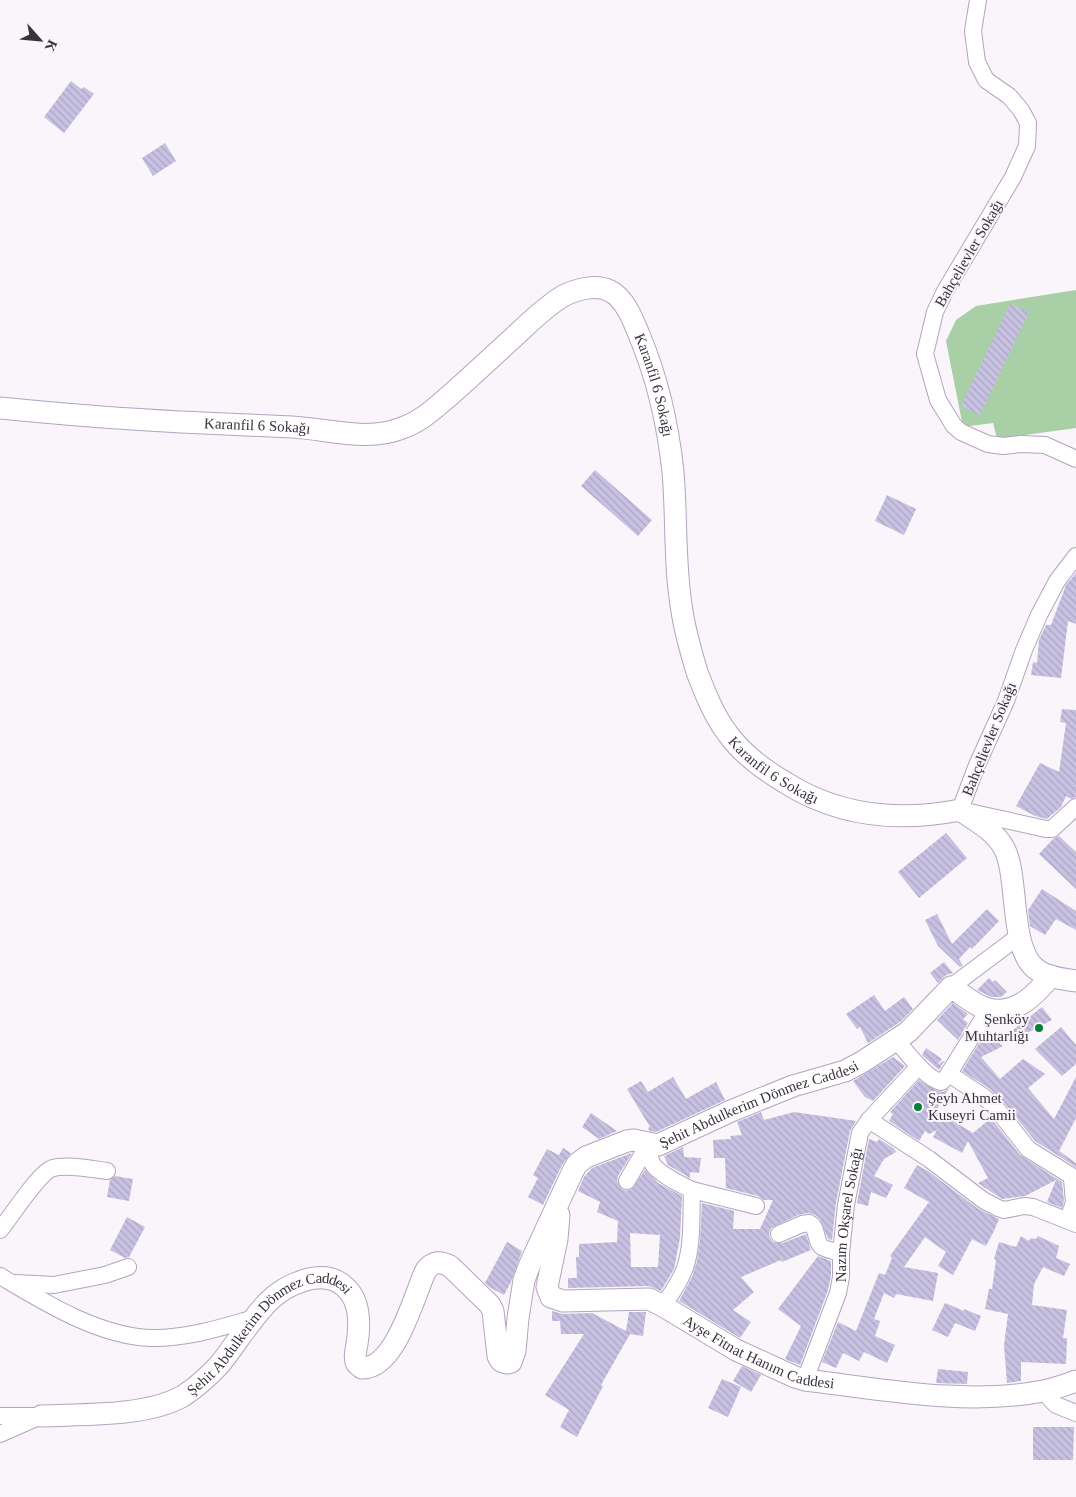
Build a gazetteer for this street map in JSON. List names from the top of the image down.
{
  "streets": {
    "street": [
      "Bahçelievler Sokağı",
      "Karanfil 6 Sokağı",
      "Şehit Abdulkerim Dönmez Caddesi",
      "Nazım Okşarel Sokağı",
      "Ayşe Fitnat Hanım Caddesi"
    ]
  },
  "crossings": [
    ["Bahçelievler Sokağı", "Karanfil 6 Sokağı"],
    ["Şehit Abdulkerim Dönmez Caddesi", "Ayşe Fitnat Hanım Caddesi"],
    ["Nazım Okşarel Sokağı", "Ayşe Fitnat Hanım Caddesi"]
  ],
  "places": ["Şenköy Muhtarlığı", "Şeyh Ahmet Kuseyri Camii"],
  "north": "bottom right"
}
